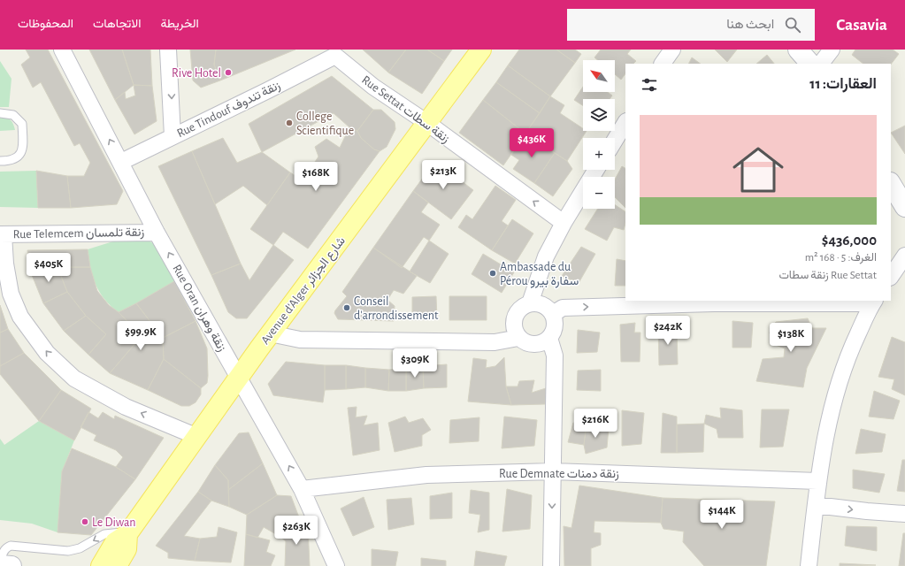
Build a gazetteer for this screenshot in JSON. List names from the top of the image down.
{
  "streets": {
    "main road": ["Avenue d'Alger شارع الجزائر"],
    "street": [
      "Rue Tindouf زنقة تندوف",
      "Rue Settat زنقة سطات",
      "Rue Telemcem زنقة تلمسان",
      "Rue Oran زنقة وهران",
      "Rue Demnate زنقة دمنات"
    ]
  },
  "crossings": [
    ["Rue Tindouf زنقة تندوف", "Rue Settat زنقة سطات"],
    ["Rue Tindouf زنقة تندوف", "Rue Oran زنقة وهران"],
    ["Rue Settat زنقة سطات", "Avenue d'Alger شارع الجزائر"],
    ["Rue Telemcem زنقة تلمسان", "Rue Oran زنقة وهران"],
    ["Avenue d'Alger شارع الجزائر", "Rue Oran زنقة وهران"],
    ["Rue Oran زنقة وهران", "Rue Demnate زنقة دمنات"]
  ],
  "one_way": ["Rue Settat زنقة سطات", "Rue Oran زنقة وهران"],
  "places": [
    "Rive Hotel",
    "College Scientifique",
    "Ambassade du Pérou سفارة بيرو",
    "Conseil d'arrondissement",
    "Le Diwan"
  ],
  "north": "top left",
  "page": {
    "header": "Casavia",
    "search": "ابحث هنا",
    "nav": ["الخريطة", "الاتجاهات", "المحفوظات"],
    "map_buttons": ["+", "−"],
    "heading": "العقارات: 11",
    "list": [
      {
        "name": "$436,000",
        "note": "الغرف: 5 · 168 m² · Rue Settat زنقة سطات"
      }
    ],
    "price": [
      "$436K",
      "$213K",
      "$168K",
      "$405K",
      "$242K",
      "$99.9K",
      "$138K",
      "$309K",
      "$216K",
      "$144K",
      "$263K"
    ]
  }
}
